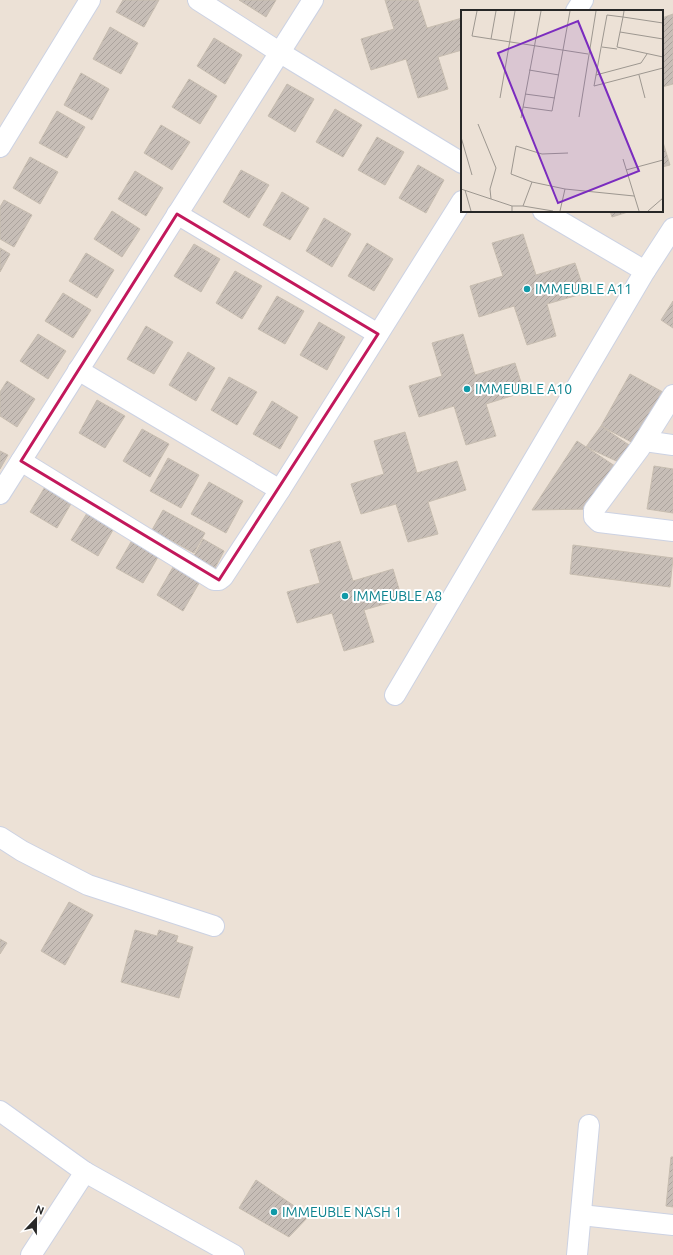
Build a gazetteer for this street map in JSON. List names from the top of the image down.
{
  "places": [
    "IMMEUBLE A11",
    "IMMEUBLE A10",
    "IMMEUBLE A8",
    "IMMEUBLE NASH 1"
  ],
  "north": "top"
}
